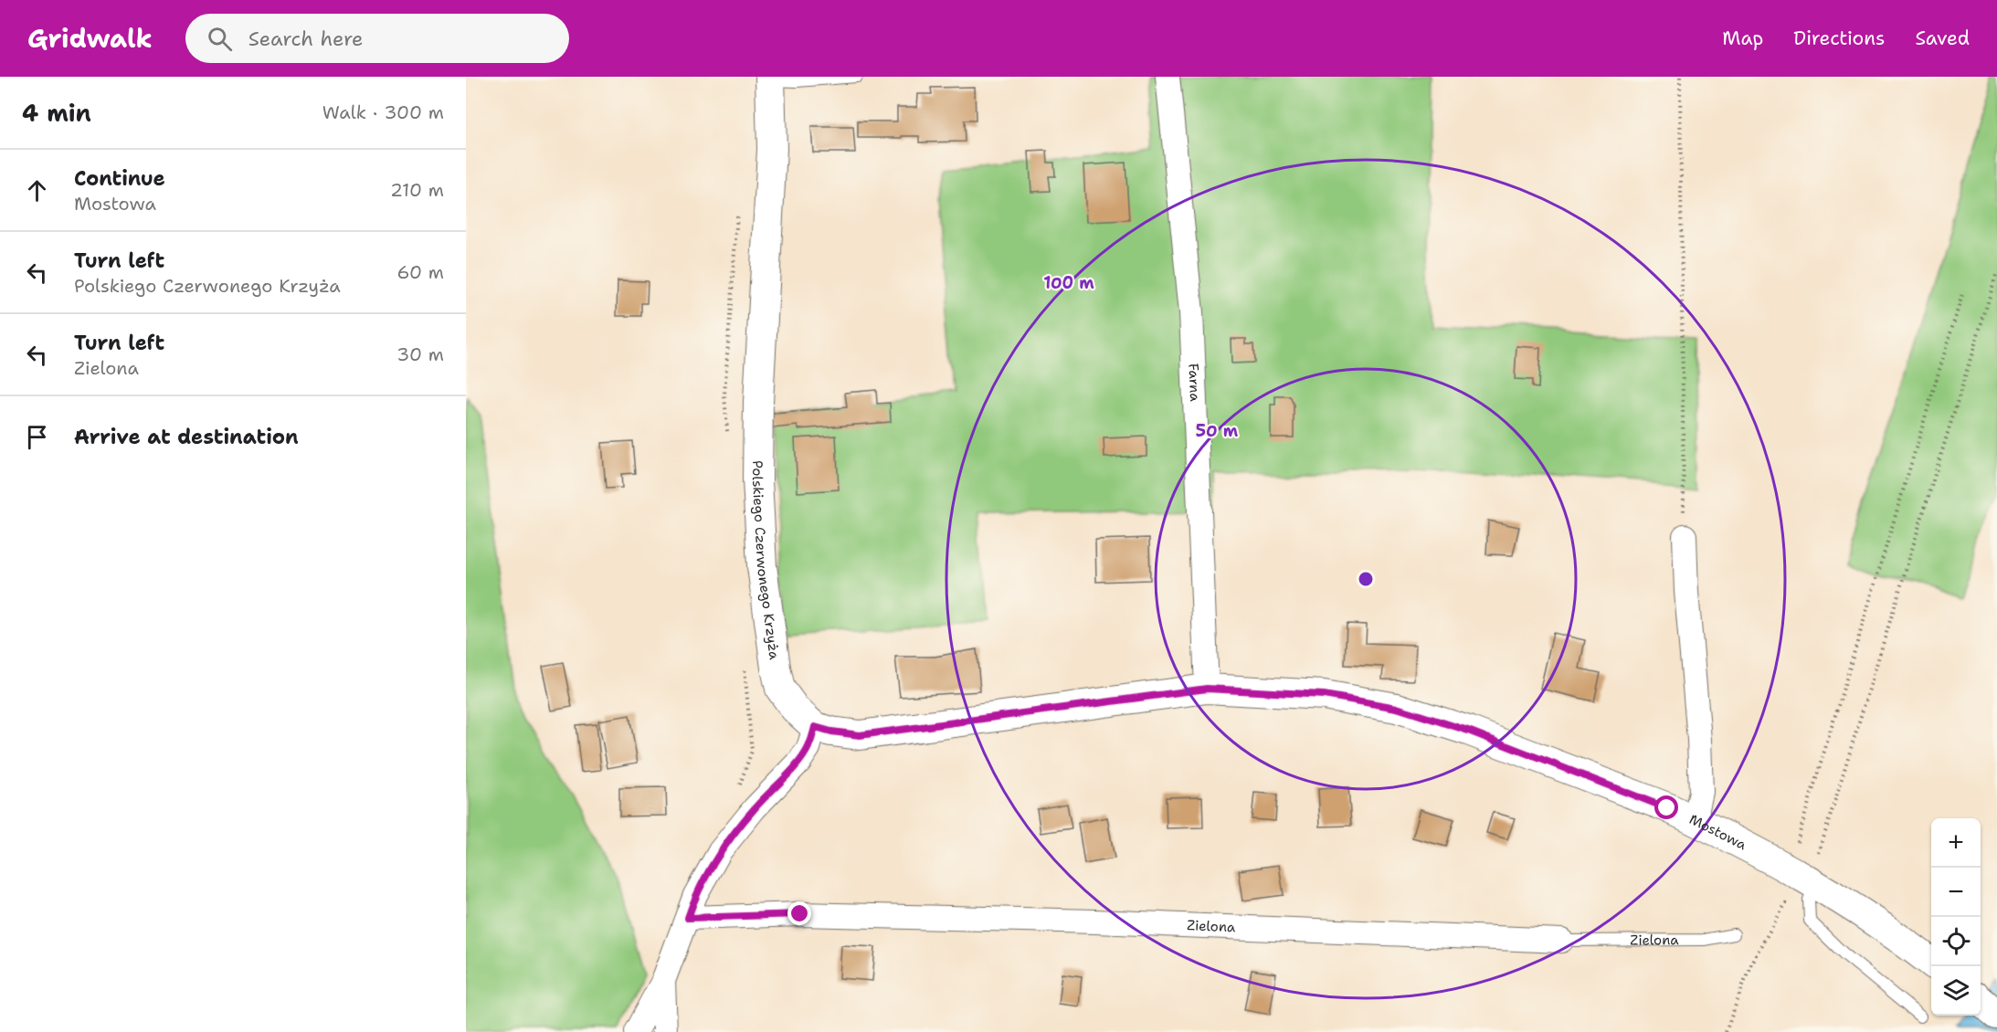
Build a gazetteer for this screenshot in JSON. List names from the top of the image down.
{
  "streets": {
    "street": [
      "Farna",
      "Polskiego Czerwonego Krzyża",
      "Mostowa",
      "Zielona"
    ]
  },
  "crossings": [
    ["Farna", "Mostowa"],
    ["Polskiego Czerwonego Krzyża", "Mostowa"]
  ],
  "page": {
    "header": "Gridwalk",
    "search": "Search here",
    "nav": ["Map", "Directions", "Saved"],
    "heading": ["4 min", "Walk · 300 m"],
    "list": [
      ["Continue", "Mostowa", "210 m"],
      ["Turn left", "Polskiego Czerwonego Krzyża", "60 m"],
      ["Turn left", "Zielona", "30 m"],
      "Arrive at destination"
    ],
    "map_buttons": ["+", "−"]
  },
  "rings": ["100 m", "50 m"]
}
